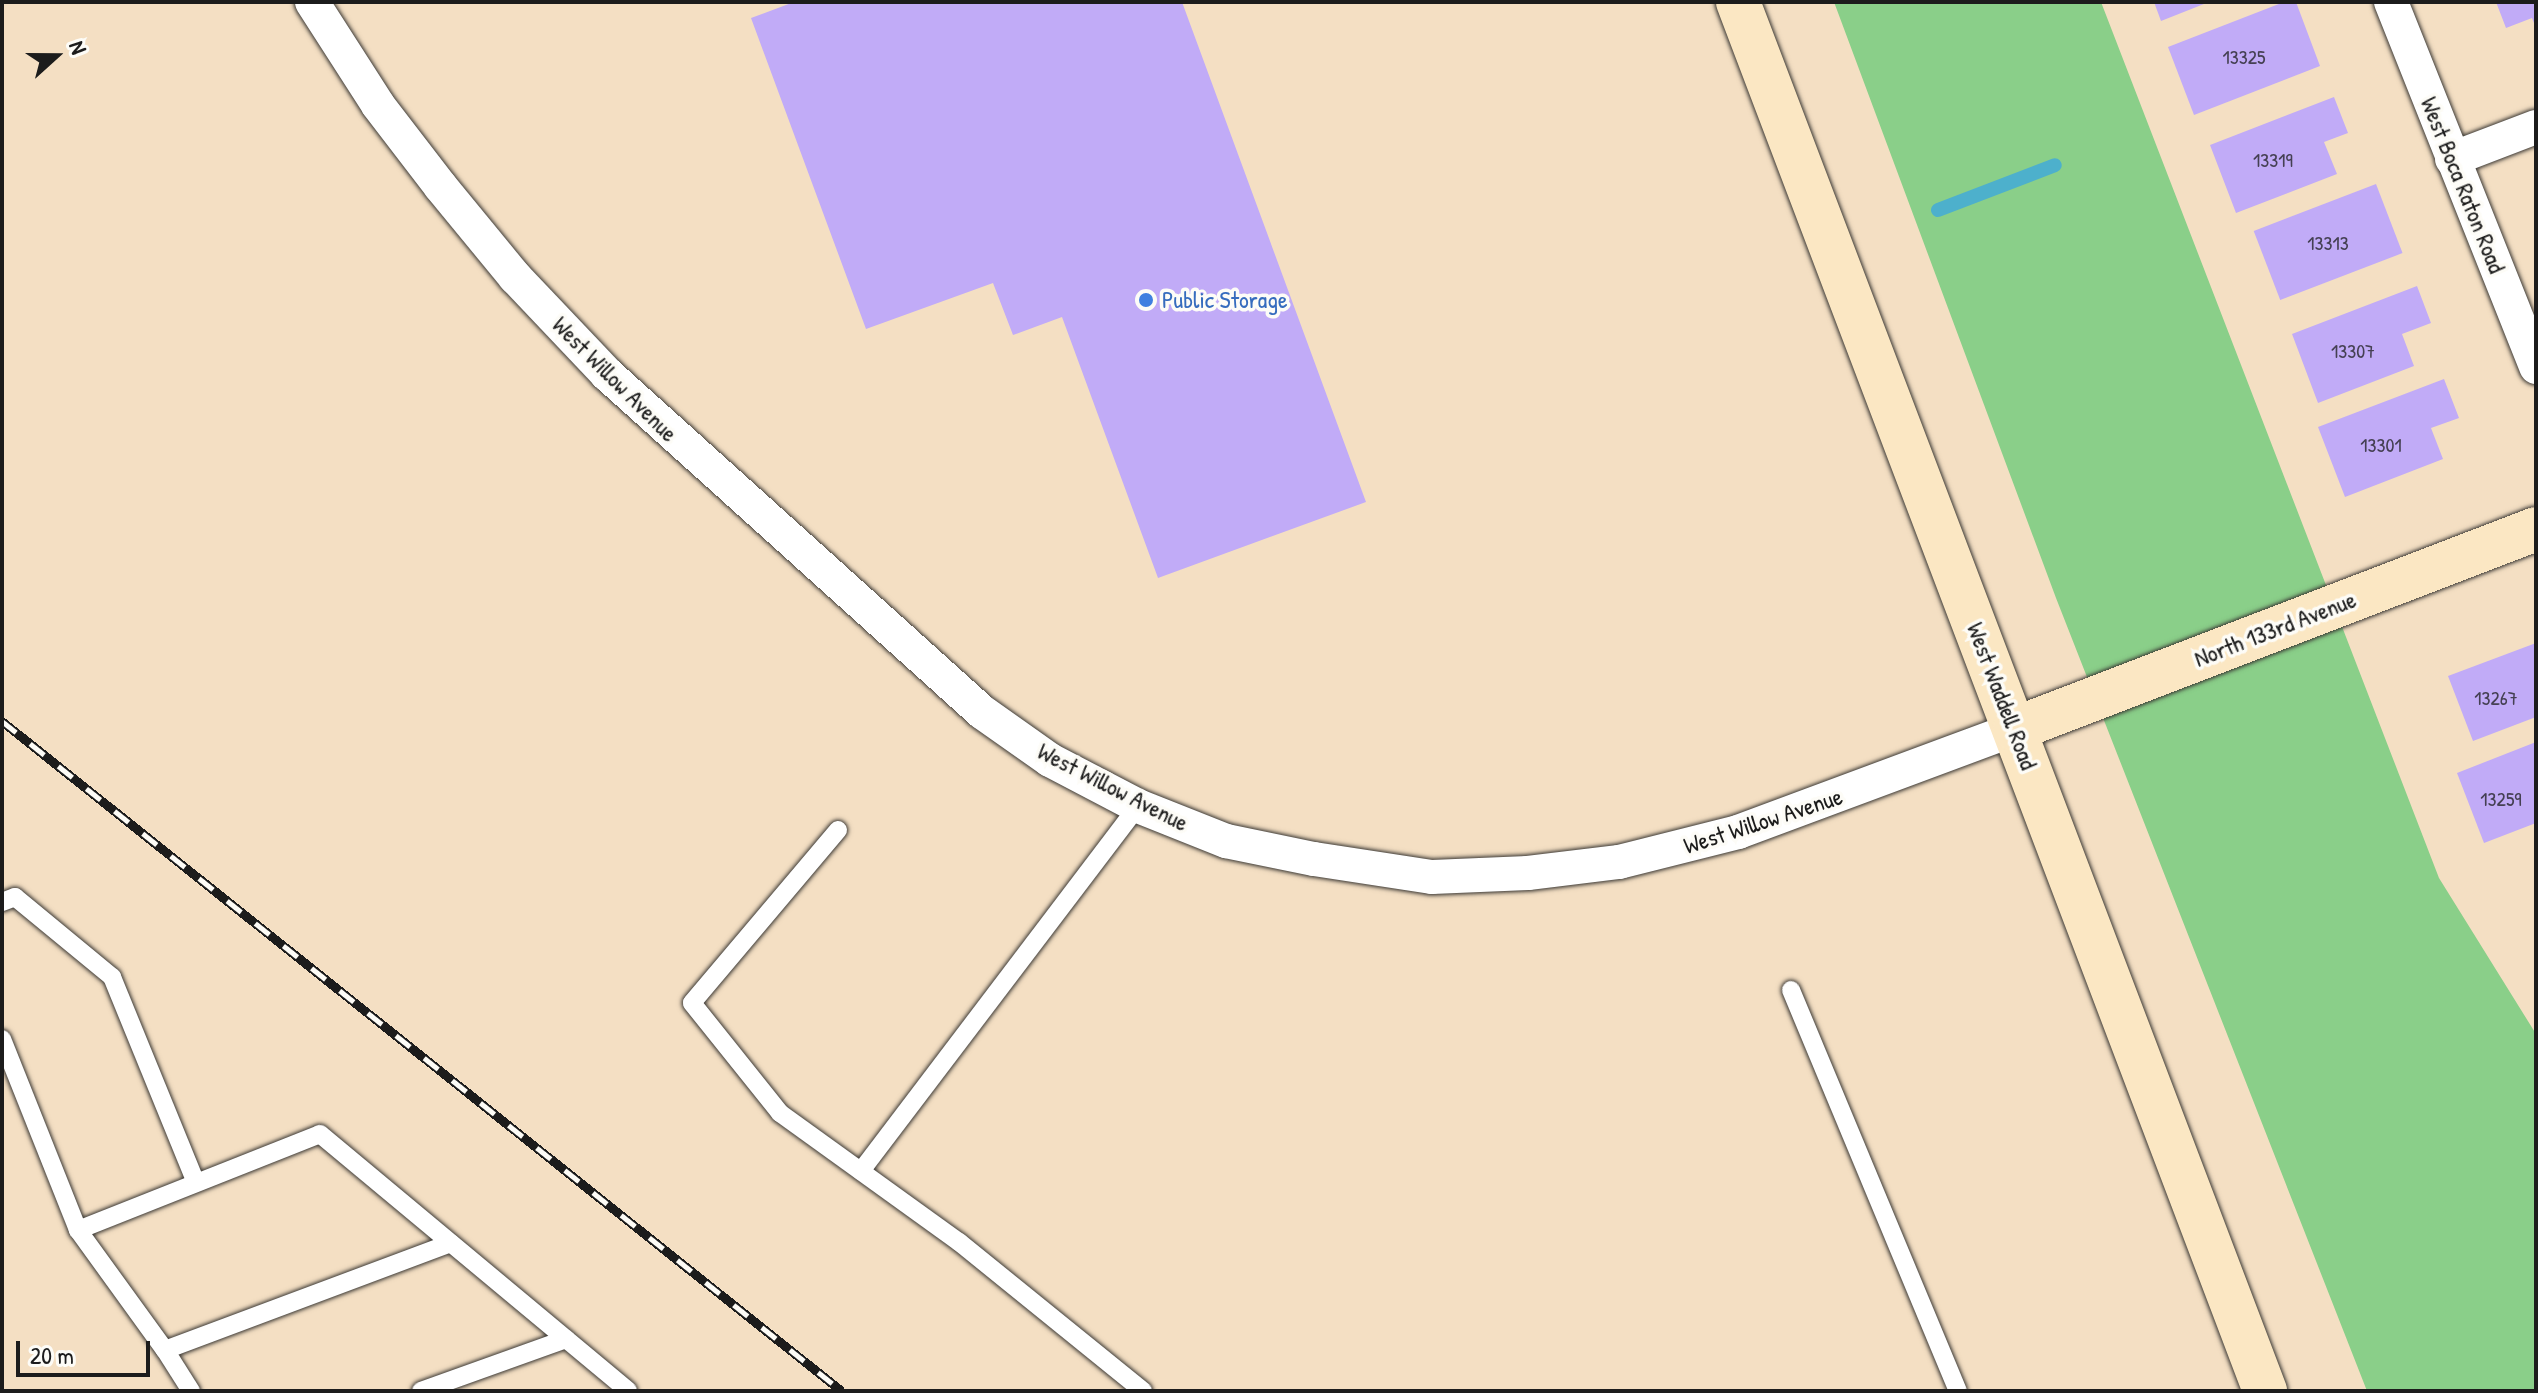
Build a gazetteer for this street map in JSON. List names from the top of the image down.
{
  "streets": {
    "main road": ["North 133rd Avenue", "West Waddell Road"],
    "street": ["West Boca Raton Road", "West Willow Avenue"]
  },
  "crossings": [
    ["West Willow Avenue", "North 133rd Avenue"],
    ["West Willow Avenue", "West Waddell Road"],
    ["North 133rd Avenue", "West Waddell Road"]
  ],
  "places": ["Public Storage"],
  "house_numbers": [
    "13325",
    "13319",
    "13313",
    "13307",
    "13301",
    "13267",
    "13259"
  ],
  "scale_bar": "20 m",
  "north": "right"
}
